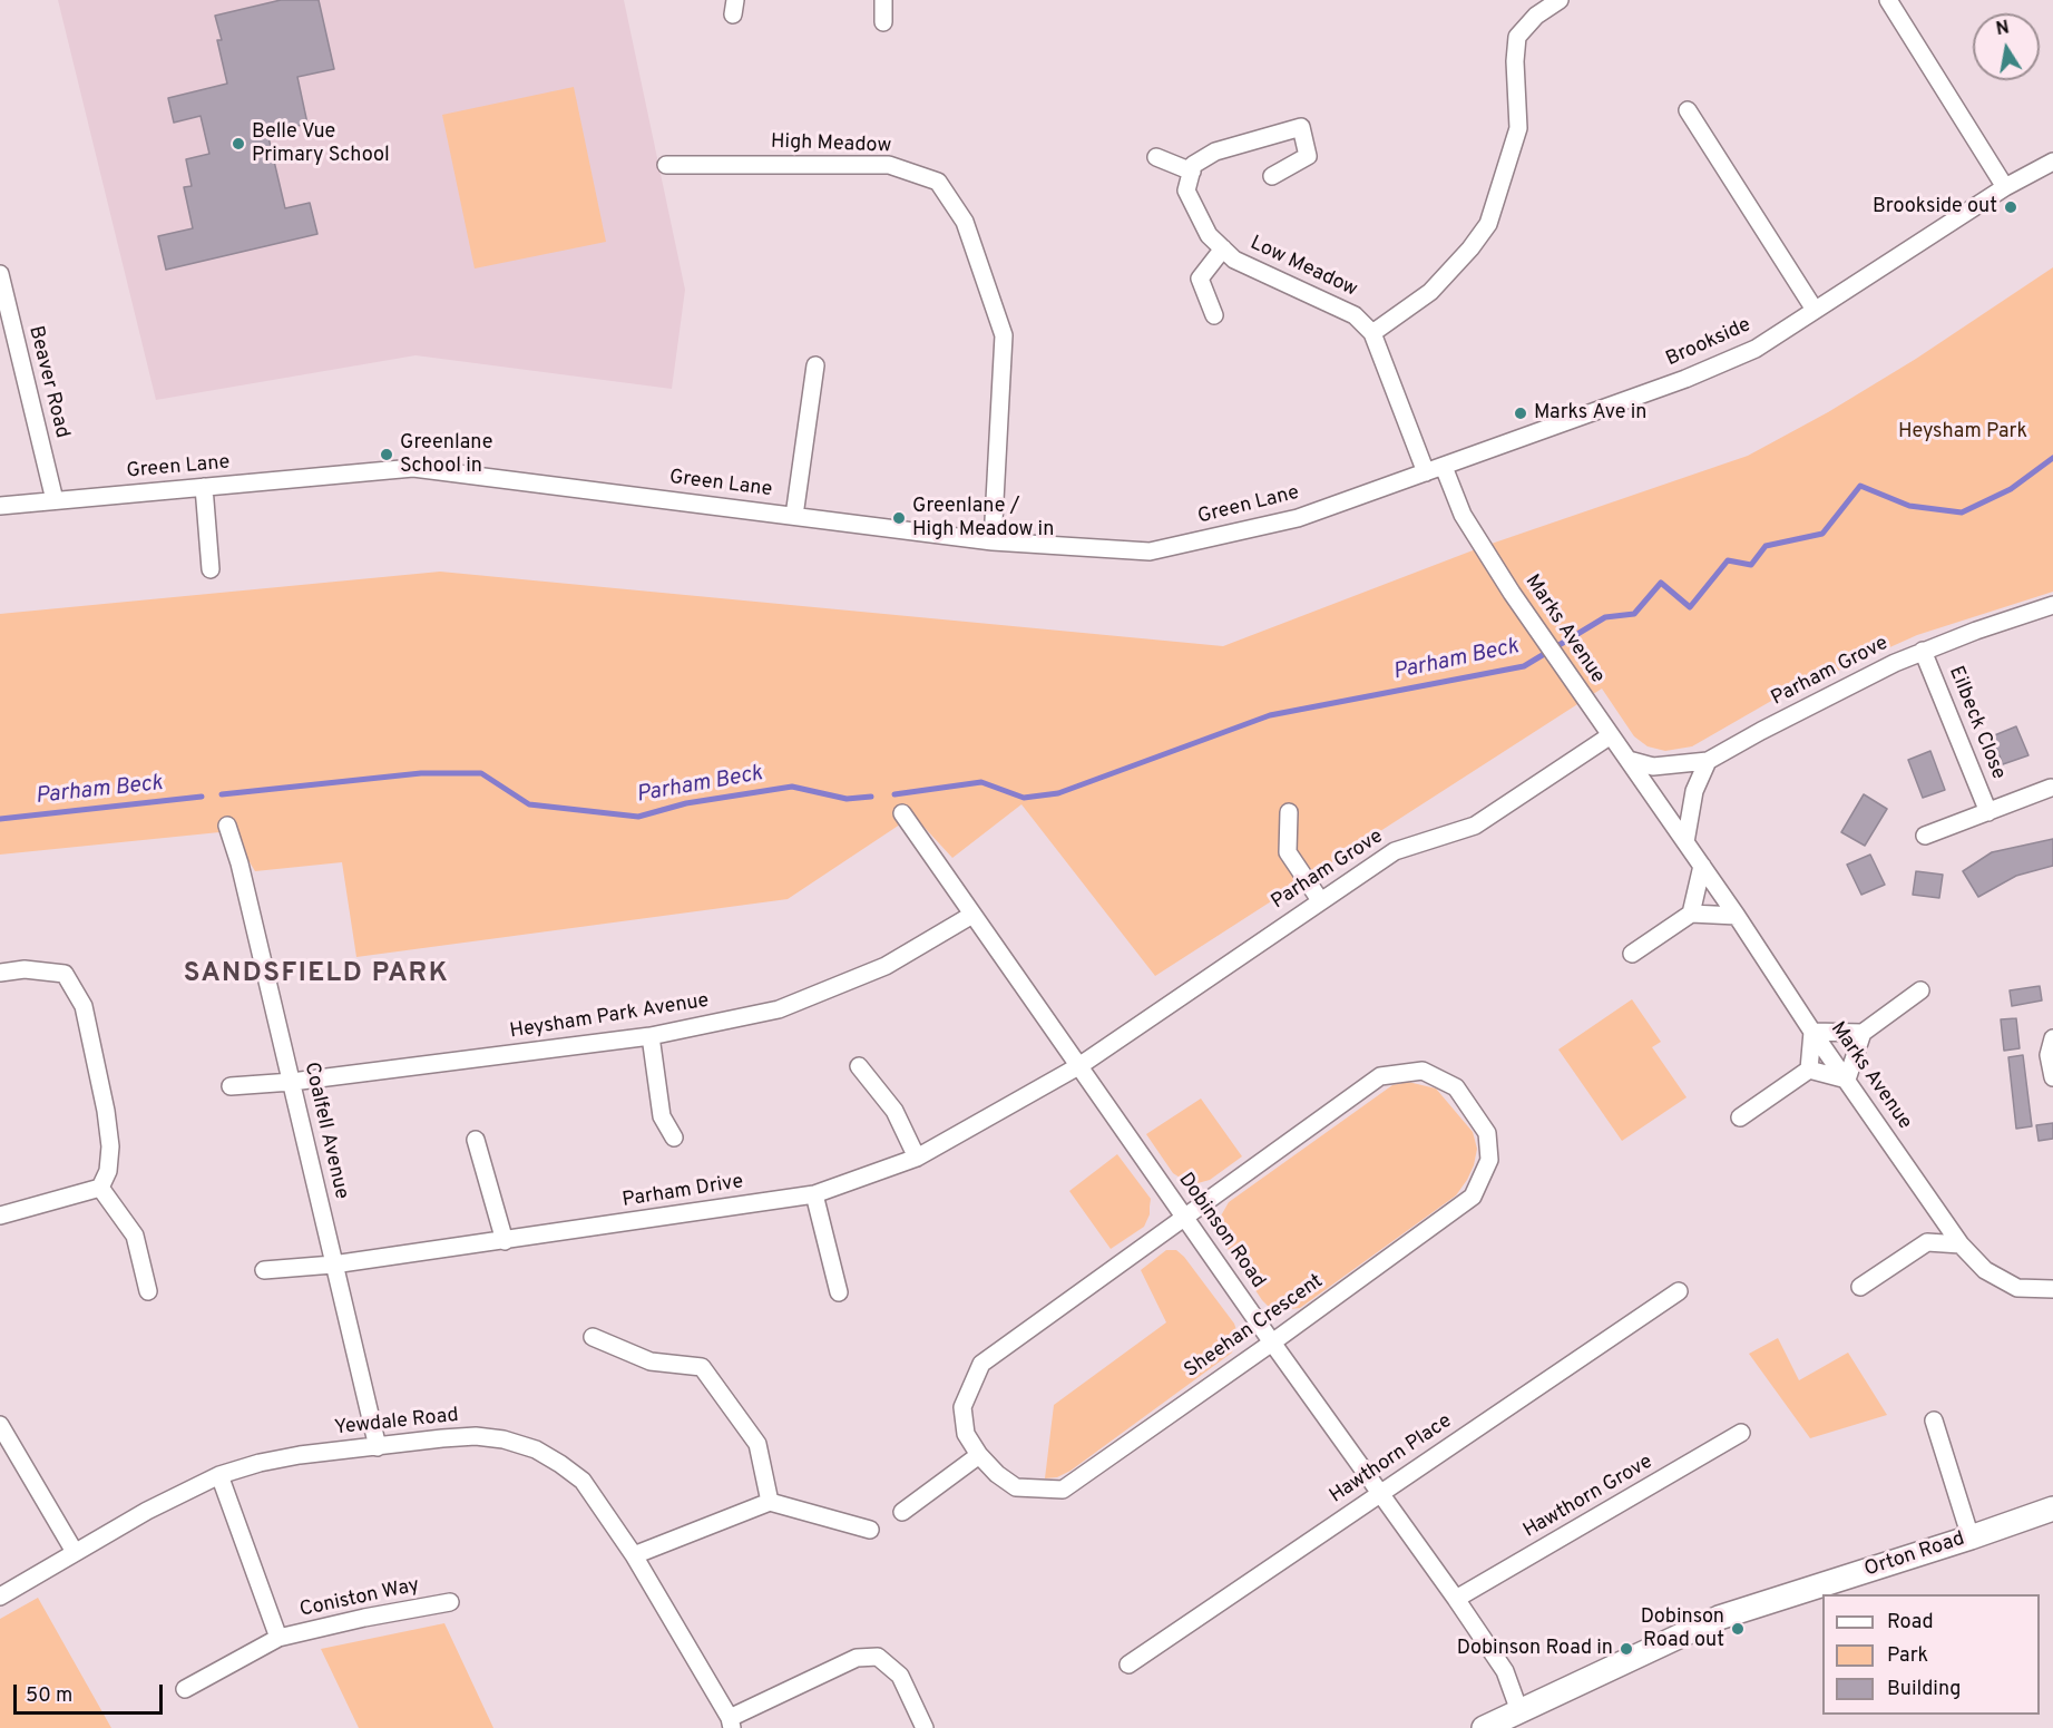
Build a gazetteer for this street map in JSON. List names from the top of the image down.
{
  "streets": {
    "street": [
      "High Meadow",
      "Low Meadow",
      "Brookside",
      "Beaver Road",
      "Green Lane",
      "Marks Avenue",
      "Parham Grove",
      "Eilbeck Close",
      "Heysham Park Avenue",
      "Coalfell Avenue",
      "Parham Drive",
      "Dobinson Road",
      "Sheehan Crescent",
      "Yewdale Road",
      "Hawthorn Place",
      "Hawthorn Grove",
      "Orton Road",
      "Coniston Way"
    ]
  },
  "crossings": [
    ["High Meadow", "Green Lane"],
    ["Low Meadow", "Brookside"],
    ["Low Meadow", "Green Lane"],
    ["Brookside", "Green Lane"],
    ["Brookside", "Marks Avenue"],
    ["Beaver Road", "Green Lane"],
    ["Marks Avenue", "Parham Grove"],
    ["Parham Grove", "Eilbeck Close"],
    ["Parham Grove", "Parham Drive"],
    ["Parham Grove", "Dobinson Road"],
    ["Heysham Park Avenue", "Coalfell Avenue"],
    ["Heysham Park Avenue", "Dobinson Road"],
    ["Coalfell Avenue", "Parham Drive"],
    ["Coalfell Avenue", "Yewdale Road"],
    ["Parham Drive", "Dobinson Road"],
    ["Dobinson Road", "Sheehan Crescent"],
    ["Dobinson Road", "Hawthorn Place"],
    ["Dobinson Road", "Hawthorn Grove"],
    ["Dobinson Road", "Orton Road"],
    ["Yewdale Road", "Coniston Way"]
  ],
  "districts": ["SANDSFIELD PARK"],
  "water": ["Parham Beck"],
  "parks": ["Heysham Park"],
  "places": [
    "Belle Vue Primary School",
    "Brookside out",
    "Marks Ave in",
    "Greenlane School in",
    "Greenlane / High Meadow in",
    "Dobinson Road out",
    "Dobinson Road in"
  ],
  "legend": ["Road", "Park", "Building"],
  "scale_bar": "50 m",
  "north": "top"
}
